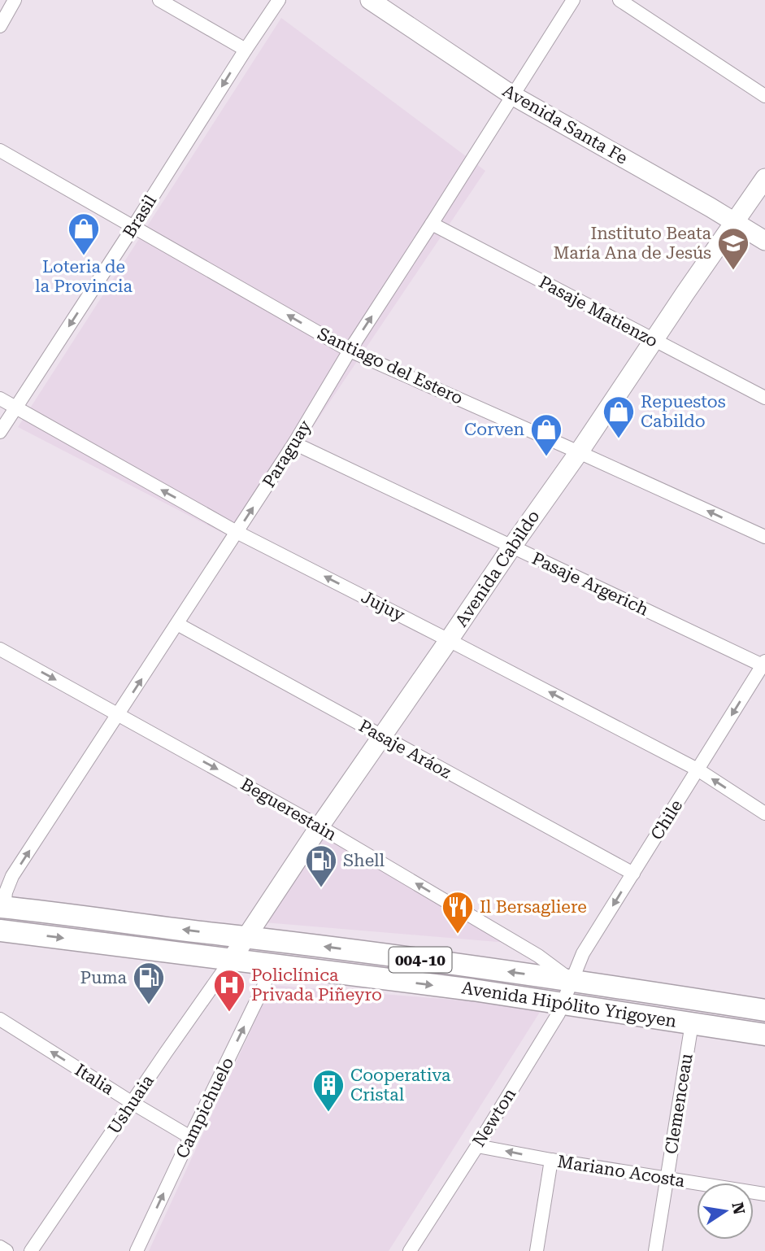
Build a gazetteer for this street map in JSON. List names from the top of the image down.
{
  "streets": {
    "main road": ["004-10", "Avenida Hipólito Yrigoyen"],
    "street": [
      "Avenida Santa Fe",
      "Brasil",
      "Pasaje Matienzo",
      "Santiago del Estero",
      "Paraguay",
      "Avenida Cabildo",
      "Pasaje Argerich",
      "Jujuy",
      "Pasaje Aráoz",
      "Beguerestain",
      "Chile",
      "Italia",
      "Clemenceau",
      "Ushuaia",
      "Campichuelo",
      "Newton",
      "Mariano Acosta"
    ]
  },
  "crossings": [
    ["Avenida Santa Fe", "Paraguay"],
    ["Avenida Santa Fe", "Avenida Cabildo"],
    ["Brasil", "Santiago del Estero"],
    ["Brasil", "Jujuy"],
    ["Pasaje Matienzo", "Paraguay"],
    ["Pasaje Matienzo", "Avenida Cabildo"],
    ["Santiago del Estero", "Paraguay"],
    ["Santiago del Estero", "Avenida Cabildo"],
    ["Paraguay", "Pasaje Argerich"],
    ["Paraguay", "Jujuy"],
    ["Paraguay", "Pasaje Aráoz"],
    ["Paraguay", "Beguerestain"],
    ["Paraguay", "Avenida Hipólito Yrigoyen"],
    ["Avenida Cabildo", "Pasaje Argerich"],
    ["Avenida Cabildo", "Jujuy"],
    ["Avenida Cabildo", "Pasaje Aráoz"],
    ["Avenida Cabildo", "Beguerestain"],
    ["Avenida Cabildo", "Avenida Hipólito Yrigoyen"],
    ["Avenida Cabildo", "Ushuaia"],
    ["Pasaje Argerich", "Chile"],
    ["Jujuy", "Chile"],
    ["Pasaje Aráoz", "Chile"],
    ["Beguerestain", "Chile"],
    ["Beguerestain", "Avenida Hipólito Yrigoyen"],
    ["Beguerestain", "Newton"],
    ["Chile", "Avenida Hipólito Yrigoyen"],
    ["Chile", "Newton"],
    ["Avenida Hipólito Yrigoyen", "Clemenceau"],
    ["Avenida Hipólito Yrigoyen", "Ushuaia"],
    ["Avenida Hipólito Yrigoyen", "Campichuelo"],
    ["Avenida Hipólito Yrigoyen", "Newton"],
    ["Italia", "Ushuaia"],
    ["Italia", "Campichuelo"],
    ["Clemenceau", "Mariano Acosta"],
    ["Newton", "Mariano Acosta"]
  ],
  "one_way": [
    "Brasil",
    "Santiago del Estero",
    "Paraguay",
    "Jujuy",
    "Chile",
    "Italia",
    "Campichuelo"
  ],
  "places": {
    "shop": ["Loteria de la Provincia", "Repuestos Cabildo", "Corven"],
    "school or university": ["Instituto Beata María Ana de Jesús"],
    "fuel station": ["Shell", "Puma"],
    "restaurant": ["Il Bersagliere"],
    "hospital": ["Policlínica Privada Piñeyro"],
    "building": ["Cooperativa Cristal"]
  },
  "north": "right"
}
